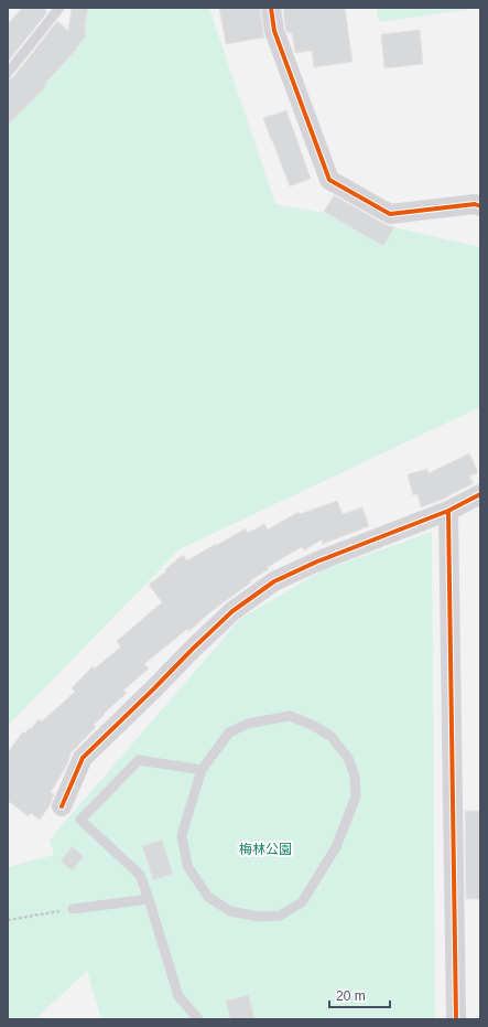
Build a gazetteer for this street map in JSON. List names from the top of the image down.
{
  "parks": ["梅林公園"],
  "scale_bar": "20 m"
}
